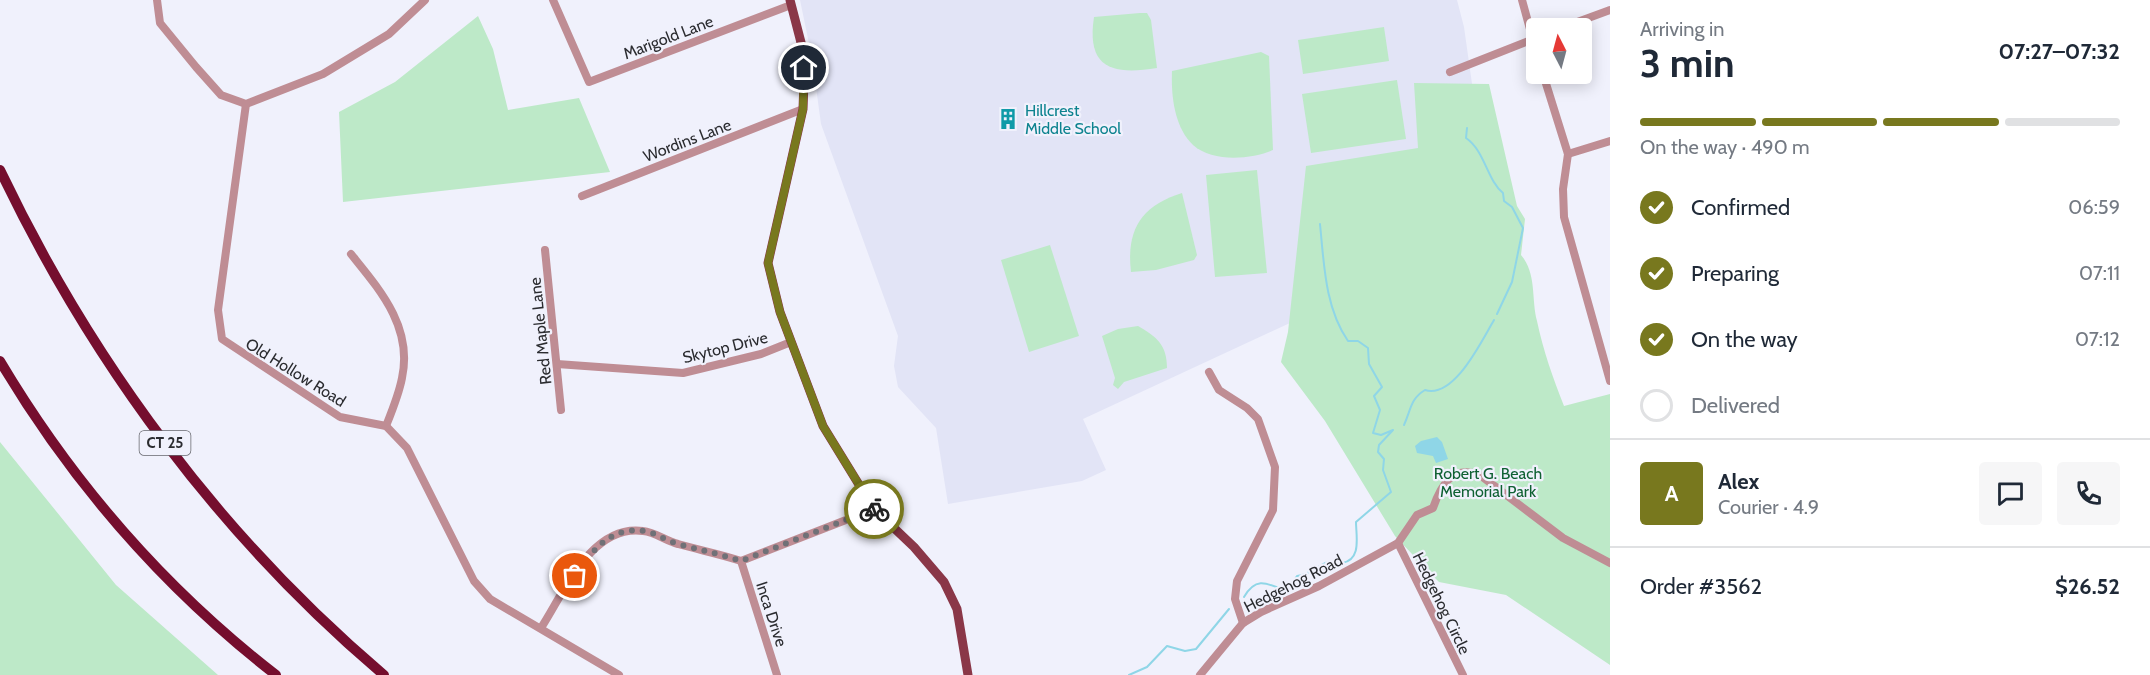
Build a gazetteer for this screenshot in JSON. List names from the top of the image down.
{
  "streets": {
    "highway": ["CT 25"],
    "street": [
      "Marigold Lane",
      "Wordins Lane",
      "Red Maple Lane",
      "Skytop Drive",
      "Old Hollow Road",
      "Hedgehog Road",
      "Hedgehog Circle",
      "Inca Drive"
    ]
  },
  "crossings": [
    ["Red Maple Lane", "Skytop Drive"],
    ["Hedgehog Road", "Hedgehog Circle"]
  ],
  "parks": ["Robert G. Beach Memorial Park"],
  "places": {
    "building": ["Hillcrest Middle School"]
  },
  "north": "top",
  "page": {
    "heading": ["3 min", "Arriving in", "07:27–07:32"],
    "panel": [
      "Alex",
      "Courier · 4.9",
      "Order #3562",
      "$26.52"
    ],
    "bar": "On the way · 490 m",
    "list": [
      ["Confirmed", "06:59"],
      ["Preparing", "07:11"],
      ["On the way", "07:12"],
      "Delivered"
    ],
    "round": "A"
  }
}
